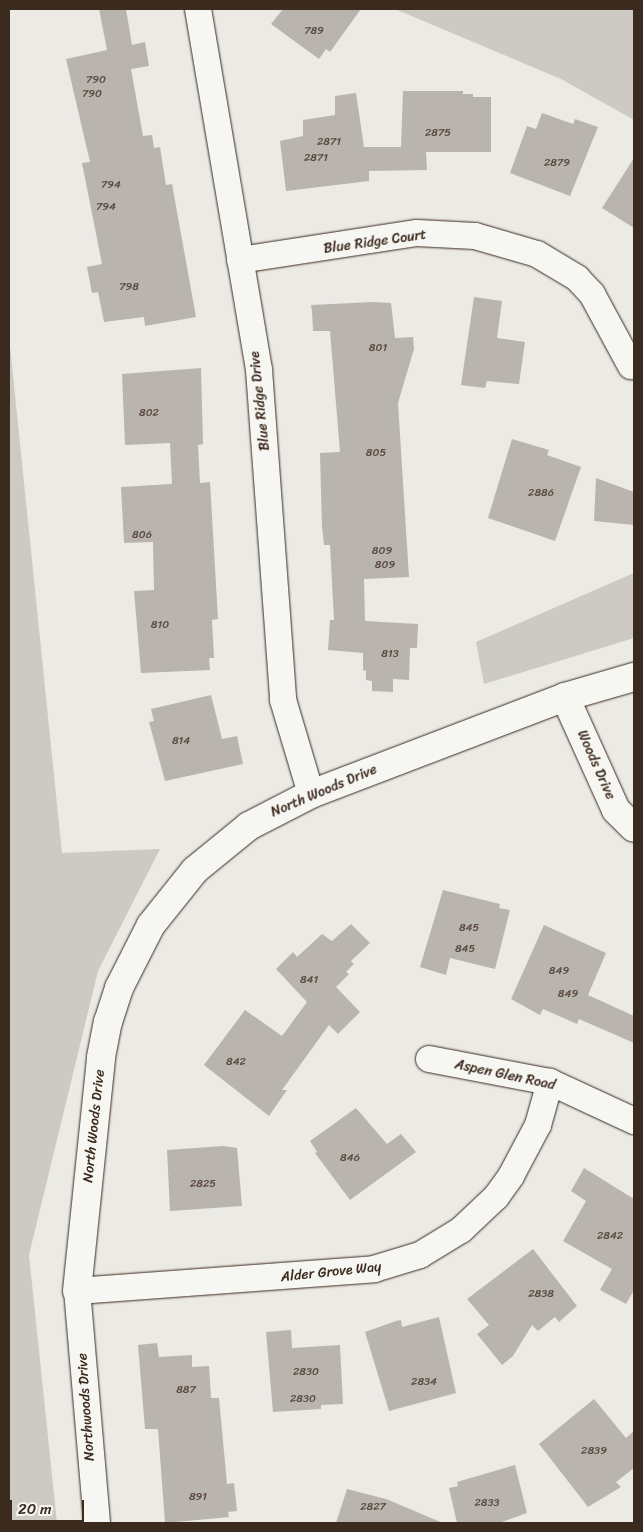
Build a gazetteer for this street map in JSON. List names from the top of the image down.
{
  "streets": {
    "street": [
      "Blue Ridge Court",
      "Blue Ridge Drive",
      "Woods Drive",
      "North Woods Drive",
      "Aspen Glen Road",
      "Alder Grove Way",
      "Northwoods Drive"
    ]
  },
  "crossings": [
    ["Blue Ridge Court", "Blue Ridge Drive"],
    ["Blue Ridge Drive", "North Woods Drive"],
    ["Woods Drive", "North Woods Drive"],
    ["North Woods Drive", "Alder Grove Way"],
    ["North Woods Drive", "Northwoods Drive"],
    ["Aspen Glen Road", "Alder Grove Way"],
    ["Alder Grove Way", "Northwoods Drive"]
  ],
  "house_numbers": [
    "789",
    "790",
    "790",
    "2875",
    "2871",
    "2871",
    "2879",
    "794",
    "794",
    "798",
    "801",
    "802",
    "805",
    "2886",
    "806",
    "809",
    "809",
    "810",
    "813",
    "814",
    "845",
    "845",
    "849",
    "841",
    "849",
    "842",
    "846",
    "2825",
    "2842",
    "2838",
    "2830",
    "2834",
    "887",
    "2830",
    "2839",
    "891",
    "2833",
    "2827"
  ],
  "scale_bar": "20 m"
}
